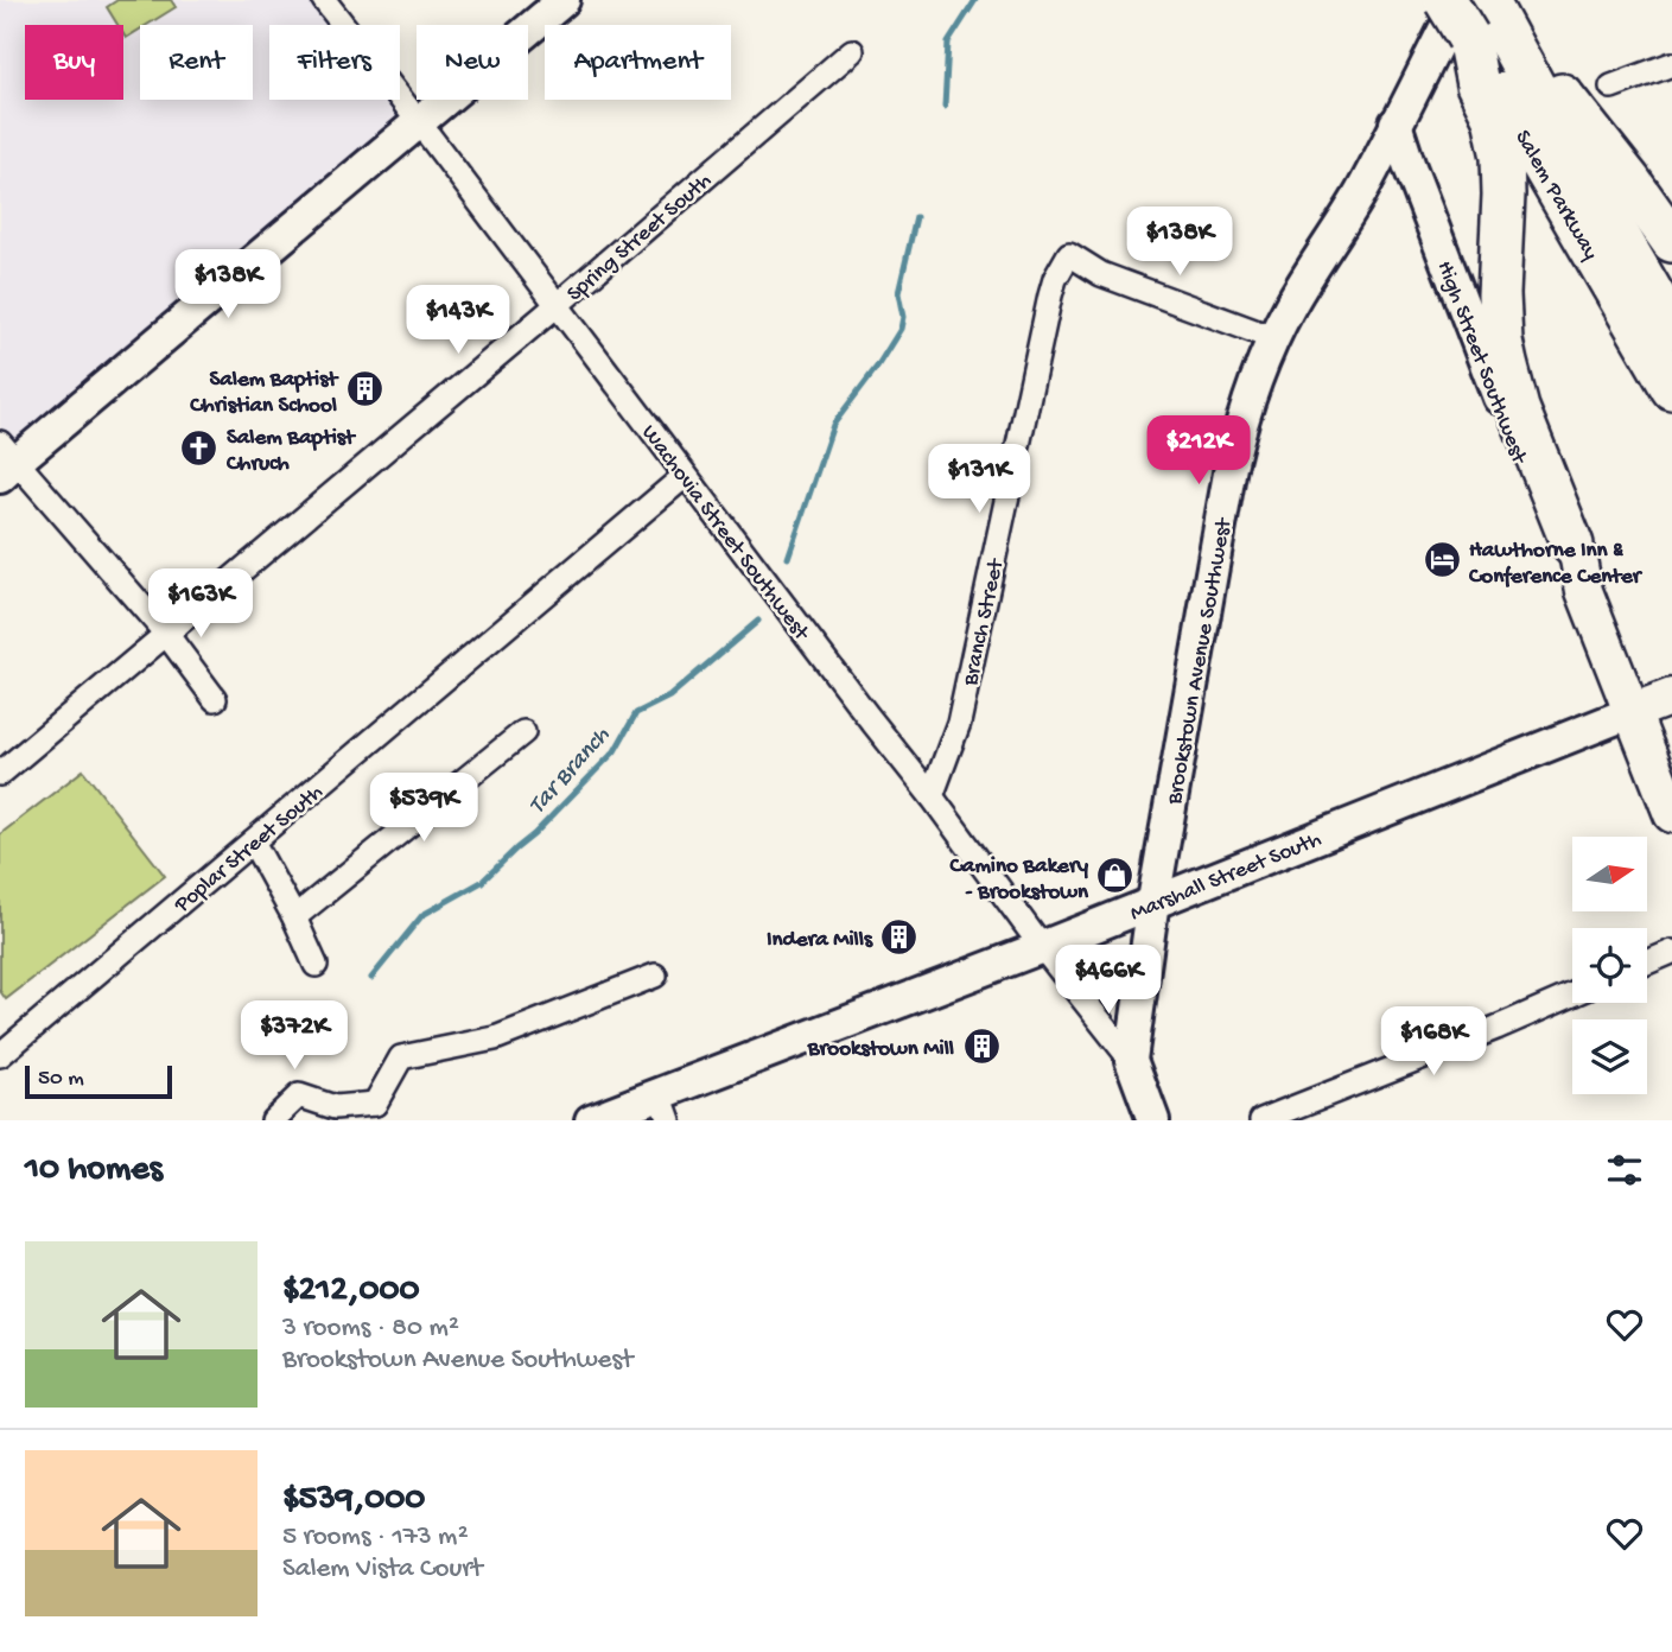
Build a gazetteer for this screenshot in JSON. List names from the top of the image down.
{
  "streets": {
    "highway": ["Salem Parkway"],
    "main road": ["High Street Southwest", "Marshall Street South"],
    "street": [
      "Spring Street South",
      "Wachovia Street Southwest",
      "Branch Street",
      "Brookstown Avenue Southwest",
      "Poplar Street South"
    ]
  },
  "crossings": [
    ["Salem Parkway", "Brookstown Avenue Southwest"],
    ["Spring Street South", "Wachovia Street Southwest"],
    ["High Street Southwest", "Brookstown Avenue Southwest"],
    ["High Street Southwest", "Marshall Street South"],
    ["Wachovia Street Southwest", "Branch Street"],
    ["Wachovia Street Southwest", "Brookstown Avenue Southwest"],
    ["Wachovia Street Southwest", "Poplar Street South"],
    ["Wachovia Street Southwest", "Marshall Street South"],
    ["Branch Street", "Brookstown Avenue Southwest"],
    ["Brookstown Avenue Southwest", "Marshall Street South"]
  ],
  "water": ["Tar Branch"],
  "places": {
    "building": ["Salem Baptist Christian School", "Indera Mills", "Brookstown Mill"],
    "church": ["Salem Baptist Chruch"],
    "hotel": ["Hawthorne Inn & Conference Center"],
    "shop": ["Camino Bakery - Brookstown"]
  },
  "scale_bar": "50 m",
  "north": "right",
  "page": {
    "chip": [
      "Buy",
      "Rent",
      "Filters",
      "New",
      "Apartment"
    ],
    "price": [
      "$138K",
      "$138K",
      "$143K",
      "$212K",
      "$131K",
      "$163K",
      "$539K",
      "$466K",
      "$372K",
      "$168K"
    ],
    "scale": "50 m",
    "heading": "10 homes",
    "list": [
      {
        "name": "$212,000",
        "note": "3 rooms · 80 m² · Brookstown Avenue Southwest"
      },
      {
        "name": "$539,000",
        "note": "5 rooms · 173 m² · Salem Vista Court"
      }
    ]
  }
}
